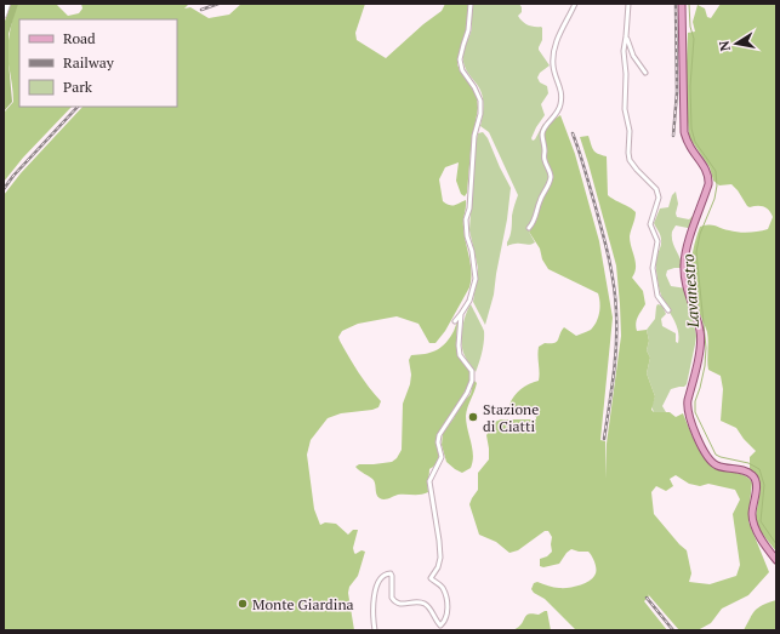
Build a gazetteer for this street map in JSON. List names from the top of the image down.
{
  "water": ["Lavanestro"],
  "places": ["Stazione di Ciatti", "Monte Giardina"],
  "legend": ["Road", "Railway", "Park"],
  "north": "left"
}
